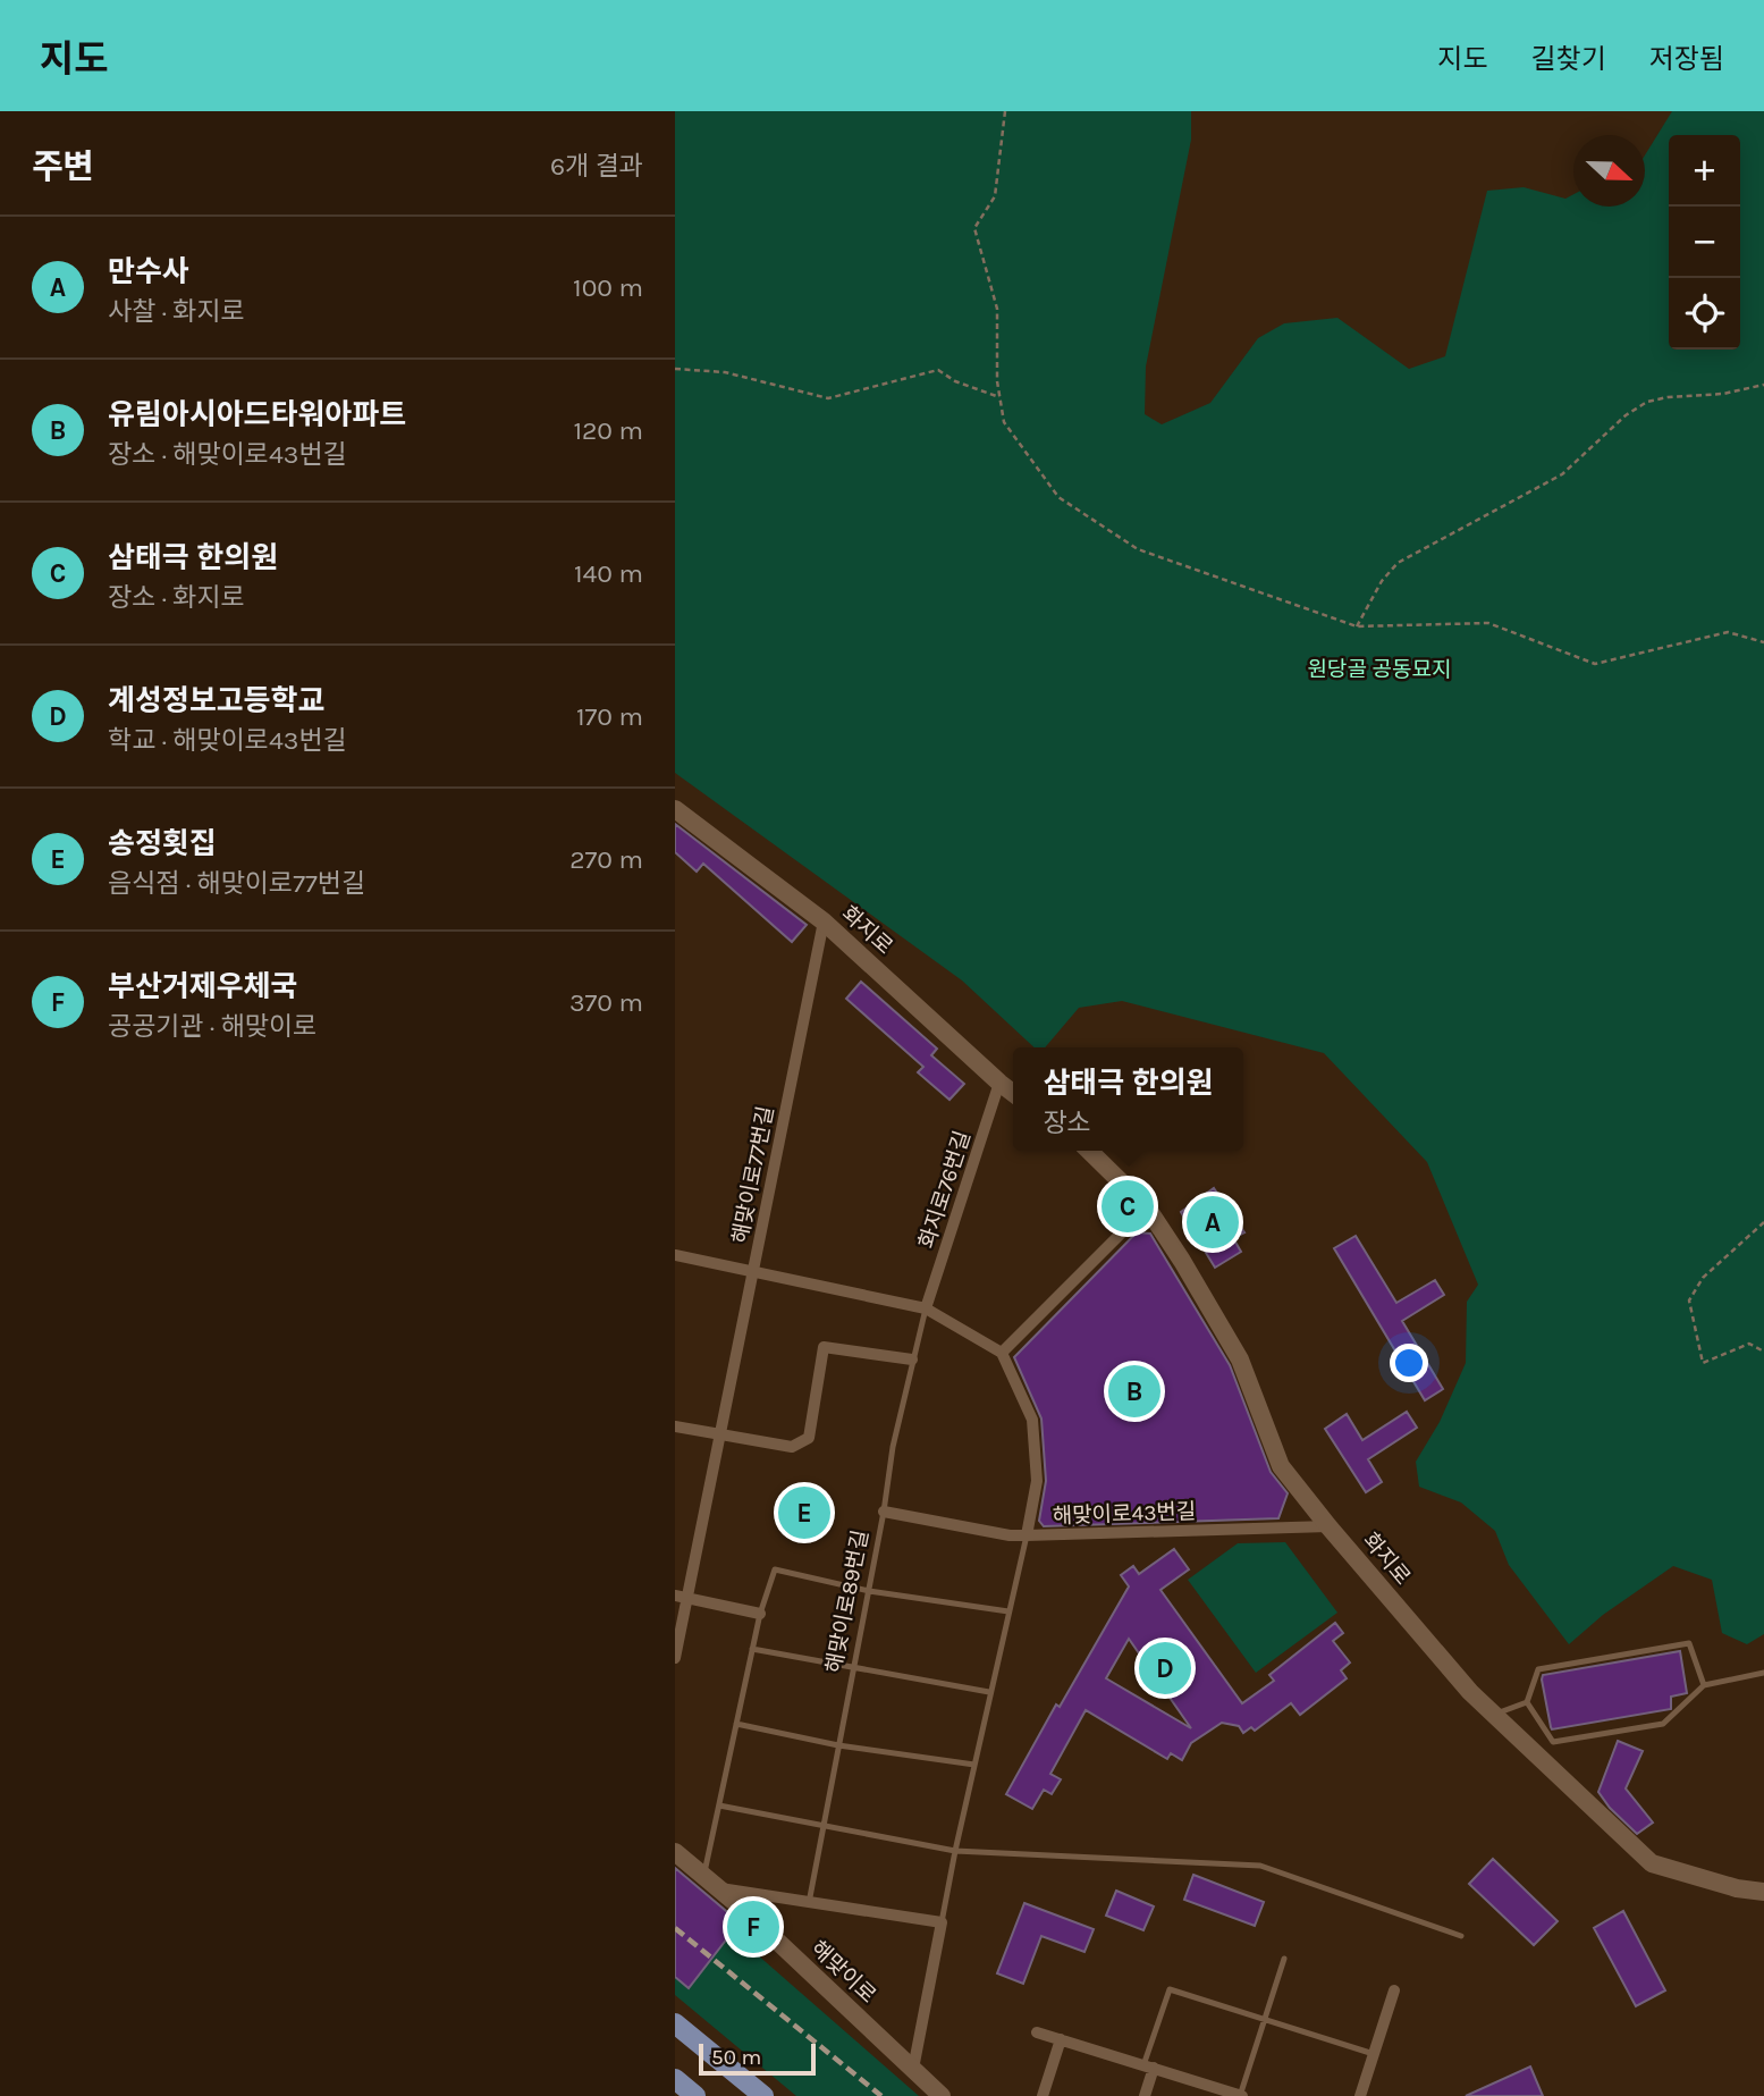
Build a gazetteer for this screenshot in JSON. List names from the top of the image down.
{
  "streets": {
    "street": [
      "화지로",
      "해맞이로77번길",
      "화지로76번길",
      "해맞이로43번길",
      "해맞이로"
    ],
    "lane": ["해맞이로89번길"]
  },
  "crossings": [
    ["화지로", "해맞이로77번길"],
    ["화지로", "화지로76번길"],
    ["화지로", "해맞이로43번길"],
    ["화지로76번길", "해맞이로89번길"]
  ],
  "parks": ["원당골 공동묘지"],
  "scale_bar": "50 m",
  "north": "right",
  "page": {
    "header": "지도",
    "nav": ["지도", "길찾기", "저장됨"],
    "heading": ["주변", "6개 결과"],
    "map_buttons": ["+", "−"],
    "list": [
      {
        "mark": "A",
        "name": "만수사",
        "note": "사찰 · 화지로",
        "value": "100 m"
      },
      {
        "mark": "B",
        "name": "유림아시아드타워아파트",
        "note": "장소 · 해맞이로43번길",
        "value": "120 m"
      },
      {
        "mark": "C",
        "name": "삼태극 한의원",
        "note": "장소 · 화지로",
        "value": "140 m"
      },
      {
        "mark": "D",
        "name": "계성정보고등학교",
        "note": "학교 · 해맞이로43번길",
        "value": "170 m"
      },
      {
        "mark": "E",
        "name": "송정횟집",
        "note": "음식점 · 해맞이로77번길",
        "value": "270 m"
      },
      {
        "mark": "F",
        "name": "부산거제우체국",
        "note": "공공기관 · 해맞이로",
        "value": "370 m"
      }
    ],
    "popup": ["삼태극 한의원", "장소"],
    "pins": [
      "C",
      "A",
      "B",
      "E",
      "D",
      "F"
    ],
    "scale": "50 m"
  }
}
